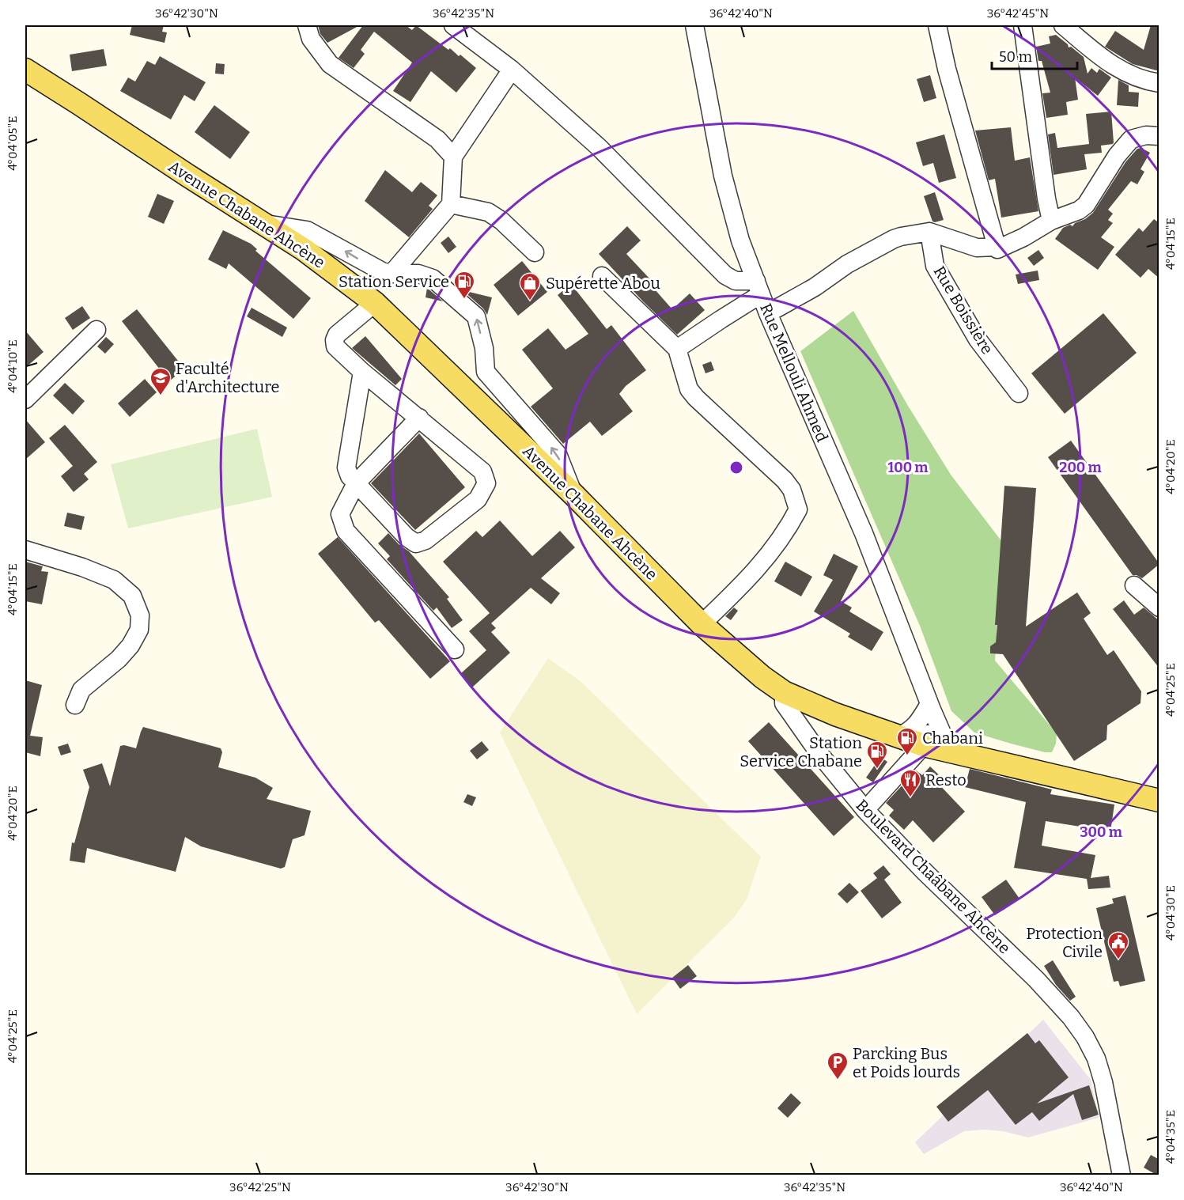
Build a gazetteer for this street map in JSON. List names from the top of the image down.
{
  "streets": {
    "main road": ["Avenue Chabane Ahcène"],
    "street": ["Rue Boissière", "Rue Mellouli Ahmed", "Boulevard Chaâbane Ahcène"]
  },
  "crossings": [
    ["Avenue Chabane Ahcène", "Rue Mellouli Ahmed"],
    ["Avenue Chabane Ahcène", "Boulevard Chaâbane Ahcène"]
  ],
  "places": {
    "fuel station": ["Station Service", "Chabani", "Station Service Chabane"],
    "shop": ["Supérette Abou"],
    "school or university": ["Faculté d'Architecture"],
    "restaurant": ["Resto"],
    "public building": ["Protection Civile"],
    "parking": ["Parcking Bus et Poids lourds"]
  },
  "scale_bar": "50 m",
  "coordinates": [
    "36°42'30\"N",
    "36°42'35\"N",
    "36°42'40\"N",
    "36°42'45\"N",
    "4°04'05\"E",
    "4°04'15\"E",
    "4°04'10\"E",
    "4°04'20\"E",
    "4°04'25\"E",
    "4°04'30\"E",
    "4°04'35\"E",
    "36°42'25\"N"
  ],
  "rings": ["100 m", "200 m", "300 m"]
}
